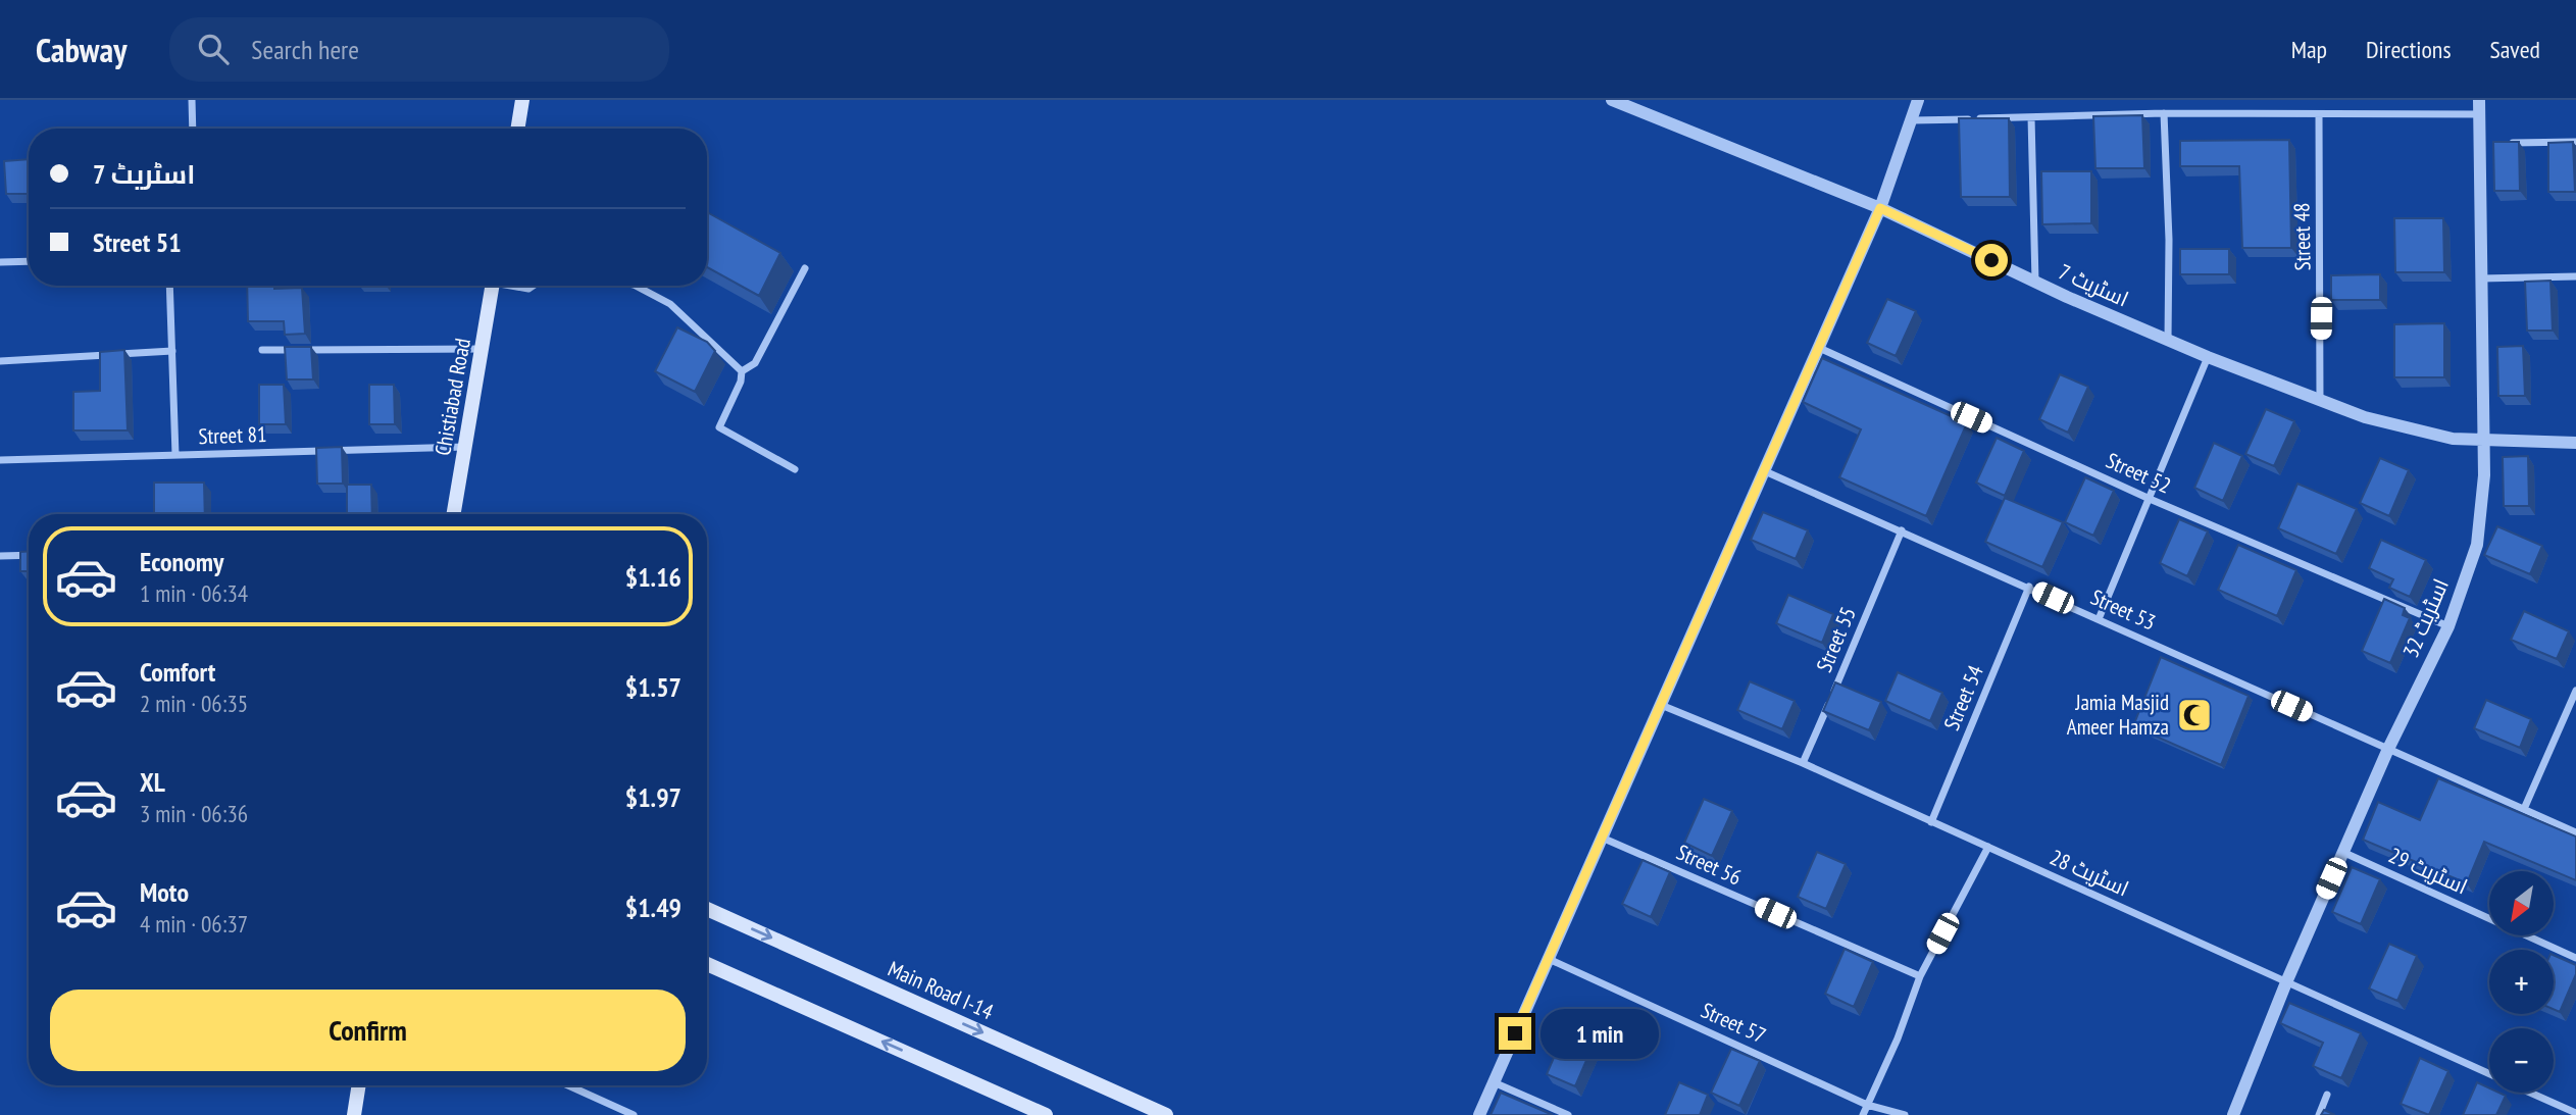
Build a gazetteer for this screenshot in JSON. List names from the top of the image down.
{
  "streets": {
    "main road": ["Chistiabad Road", "Main Road I-14"],
    "street": [
      "Street 48",
      "اسٹریٹ 7",
      "Street 81",
      "Street 52",
      "Street 53",
      "اسٹریٹ 32",
      "Street 55",
      "Street 54",
      "Street 56",
      "اسٹریٹ 29",
      "اسٹریٹ 28",
      "Street 57"
    ]
  },
  "crossings": [
    ["Street 48", "اسٹریٹ 7"],
    ["اسٹریٹ 7", "اسٹریٹ 32"],
    ["Chistiabad Road", "Street 81"],
    ["Street 52", "اسٹریٹ 32"],
    ["Street 53", "اسٹریٹ 32"],
    ["Street 53", "Street 55"],
    ["Street 53", "Street 54"],
    ["اسٹریٹ 32", "اسٹریٹ 29"],
    ["اسٹریٹ 32", "اسٹریٹ 28"],
    ["Street 55", "اسٹریٹ 28"],
    ["Street 54", "اسٹریٹ 28"]
  ],
  "places": {
    "mosque": ["Jamia Masjid Ameer Hamza"]
  },
  "north": "bottom left",
  "page": {
    "header": "Cabway",
    "search": "Search here",
    "nav": ["Map", "Directions", "Saved"],
    "banner": ["اسٹریٹ 7", "Street 51"],
    "list": [
      {
        "name": "Economy",
        "note": "1 min · 06:34",
        "value": "$1.16"
      },
      {
        "name": "Comfort",
        "note": "2 min · 06:35",
        "value": "$1.57"
      },
      {
        "name": "XL",
        "note": "3 min · 06:36",
        "value": "$1.97"
      },
      {
        "name": "Moto",
        "note": "4 min · 06:37",
        "value": "$1.49"
      }
    ],
    "map_buttons": ["+", "−"],
    "buttons": "Confirm",
    "bubble": "1 min"
  }
}
